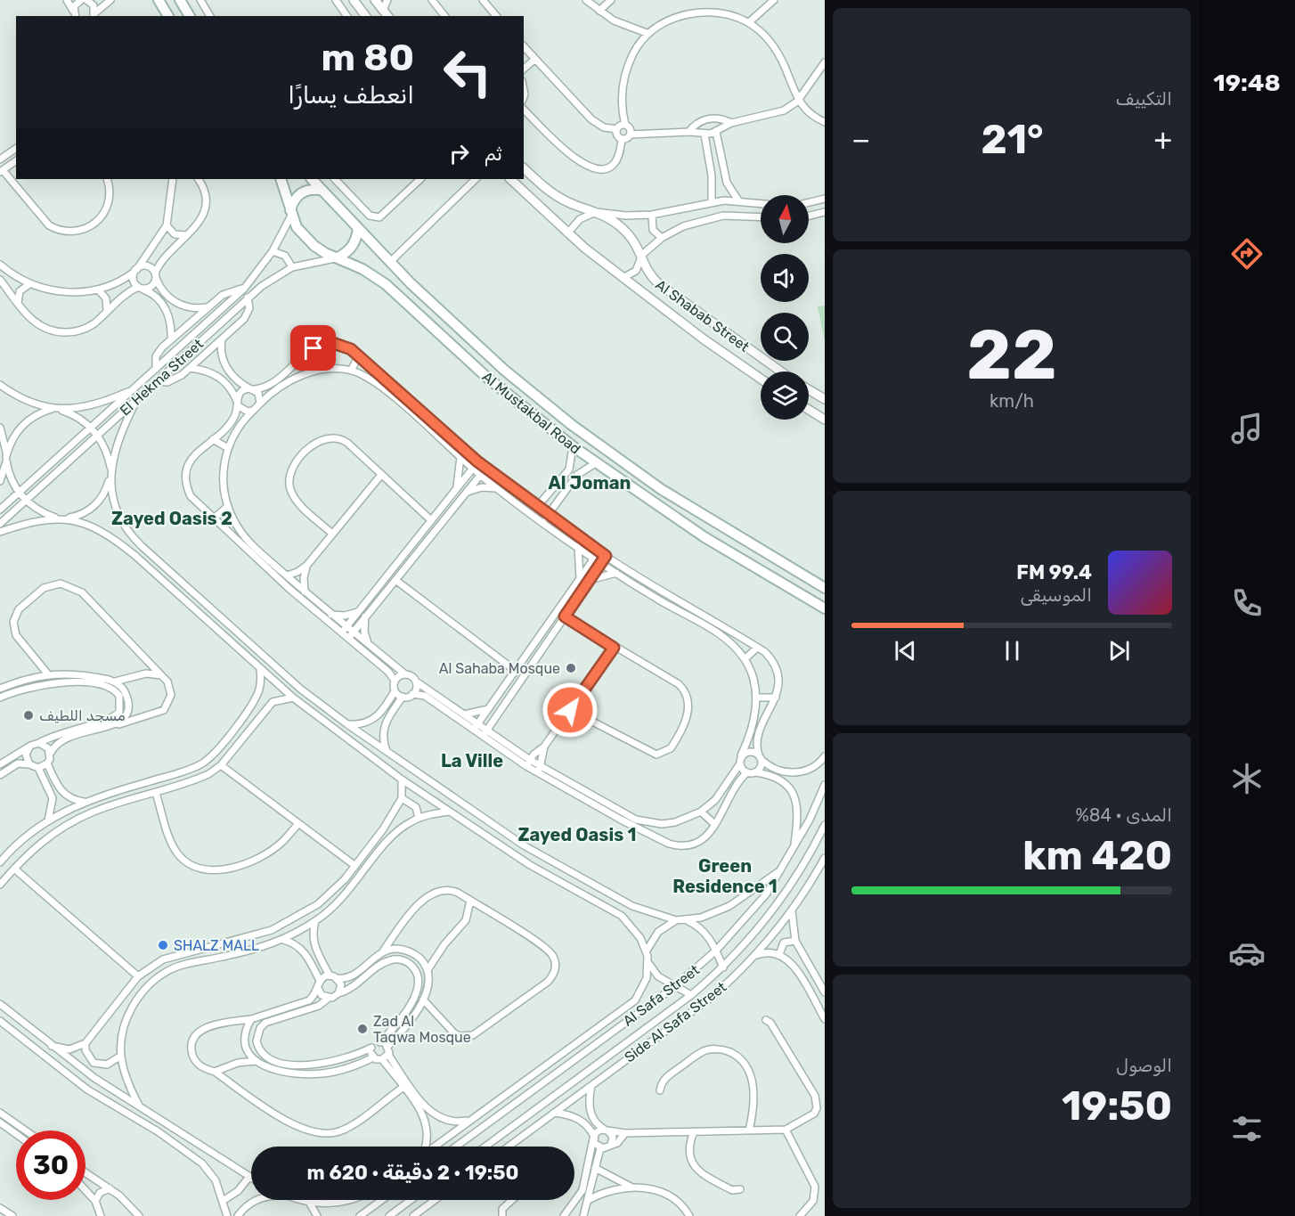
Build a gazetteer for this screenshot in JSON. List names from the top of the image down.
{
  "streets": {
    "main road": ["Al Mustakbal Road"],
    "street": [
      "Al Shabab Street",
      "El Hekma Street",
      "Al Safa Street",
      "Side Al Safa Street"
    ]
  },
  "crossings": [
    ["El Hekma Street", "Al Mustakbal Road"]
  ],
  "districts": [
    "Al Joman",
    "Zayed Oasis 2",
    "La Ville",
    "Zayed Oasis 1",
    "Green Residence 1"
  ],
  "places": [
    "Al Sahaba Mosque",
    "مسجد اللطيف",
    "SHALZ MALL",
    "Zad Al Taqwa Mosque"
  ],
  "north": "top",
  "page": {
    "tabs": "19:48",
    "tile": [
      "التكييف",
      ["22", "km/h"],
      ["المدى · 84%", "420 km"],
      ["الوصول", "19:50"]
    ],
    "turn": ["80 m", "انعطف يسارًا"],
    "heat": ["−", "21°", "+"],
    "then": "ثم",
    "song": ["99.4 FM", "الموسيقى"],
    "limit": "30",
    "trip": "19:50 · 2 دقيقة · 620 m"
  }
}
